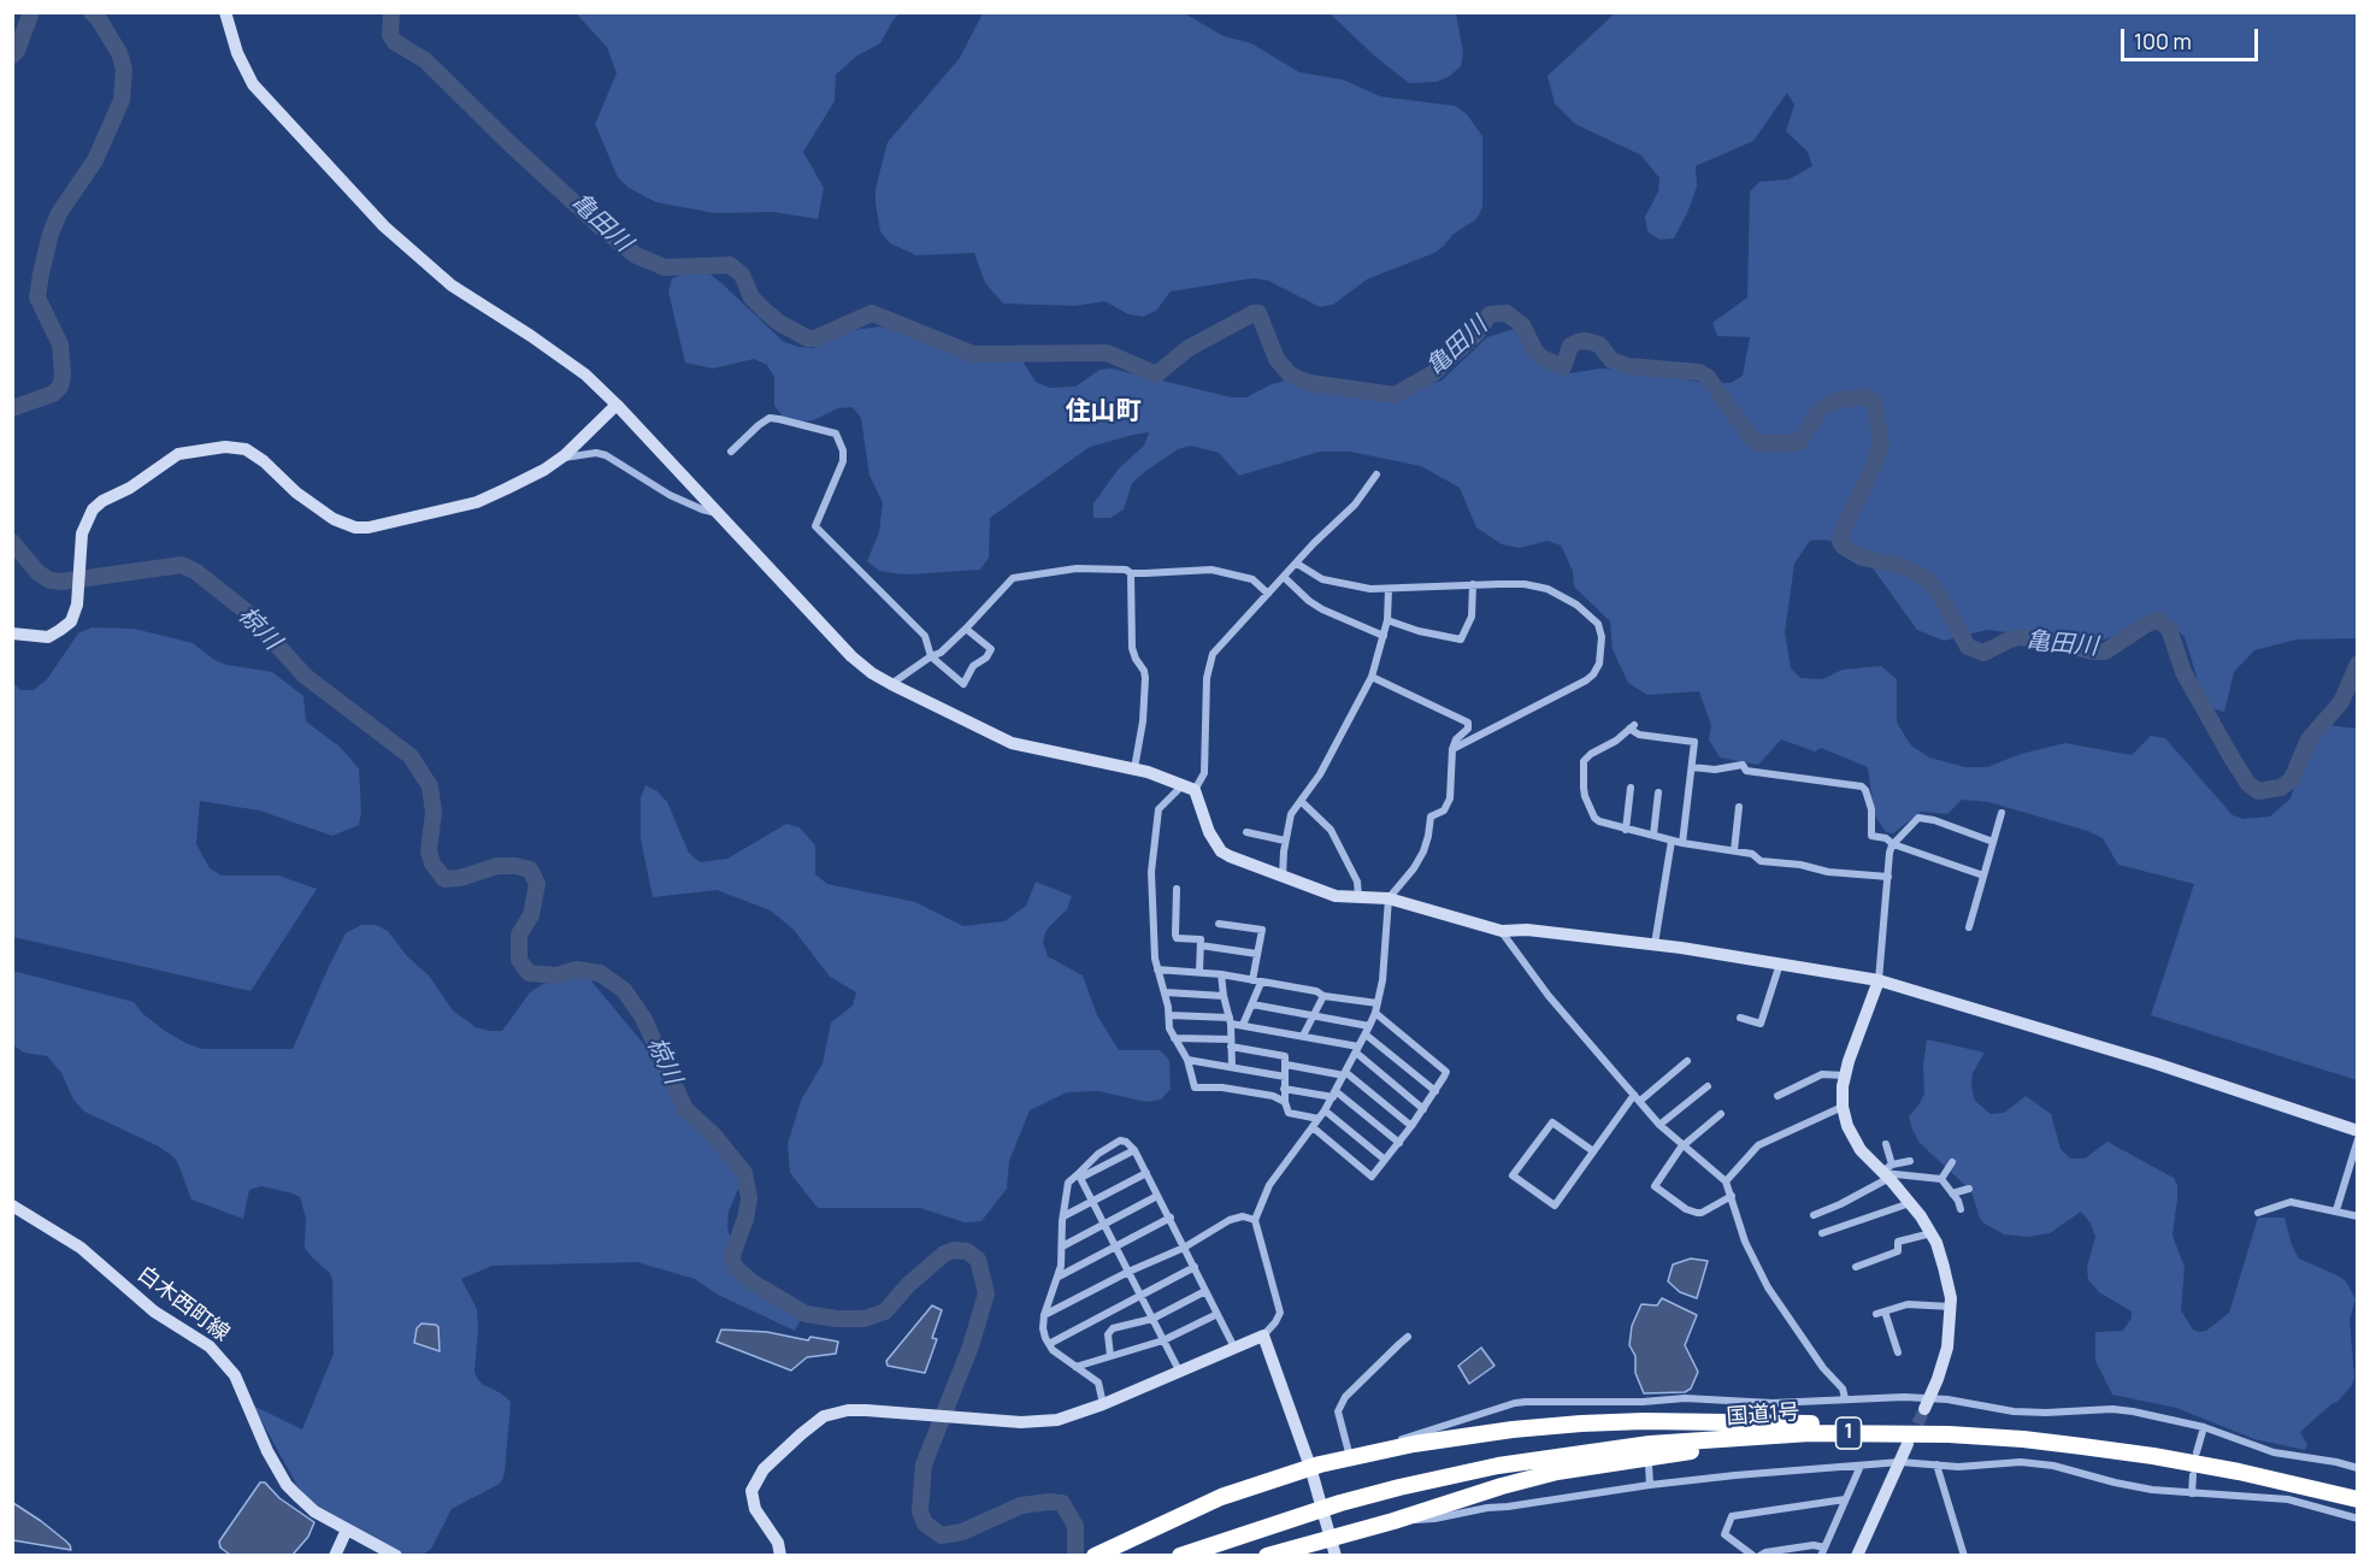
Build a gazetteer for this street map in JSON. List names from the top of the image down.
{
  "streets": {
    "highway": ["国道1号", "1"],
    "street": ["白木西町線"]
  },
  "crossings": [
    ["国道1号", "1"]
  ],
  "districts": ["住山町"],
  "water": ["亀田川", "椋川"],
  "scale_bar": "100 m"
}
